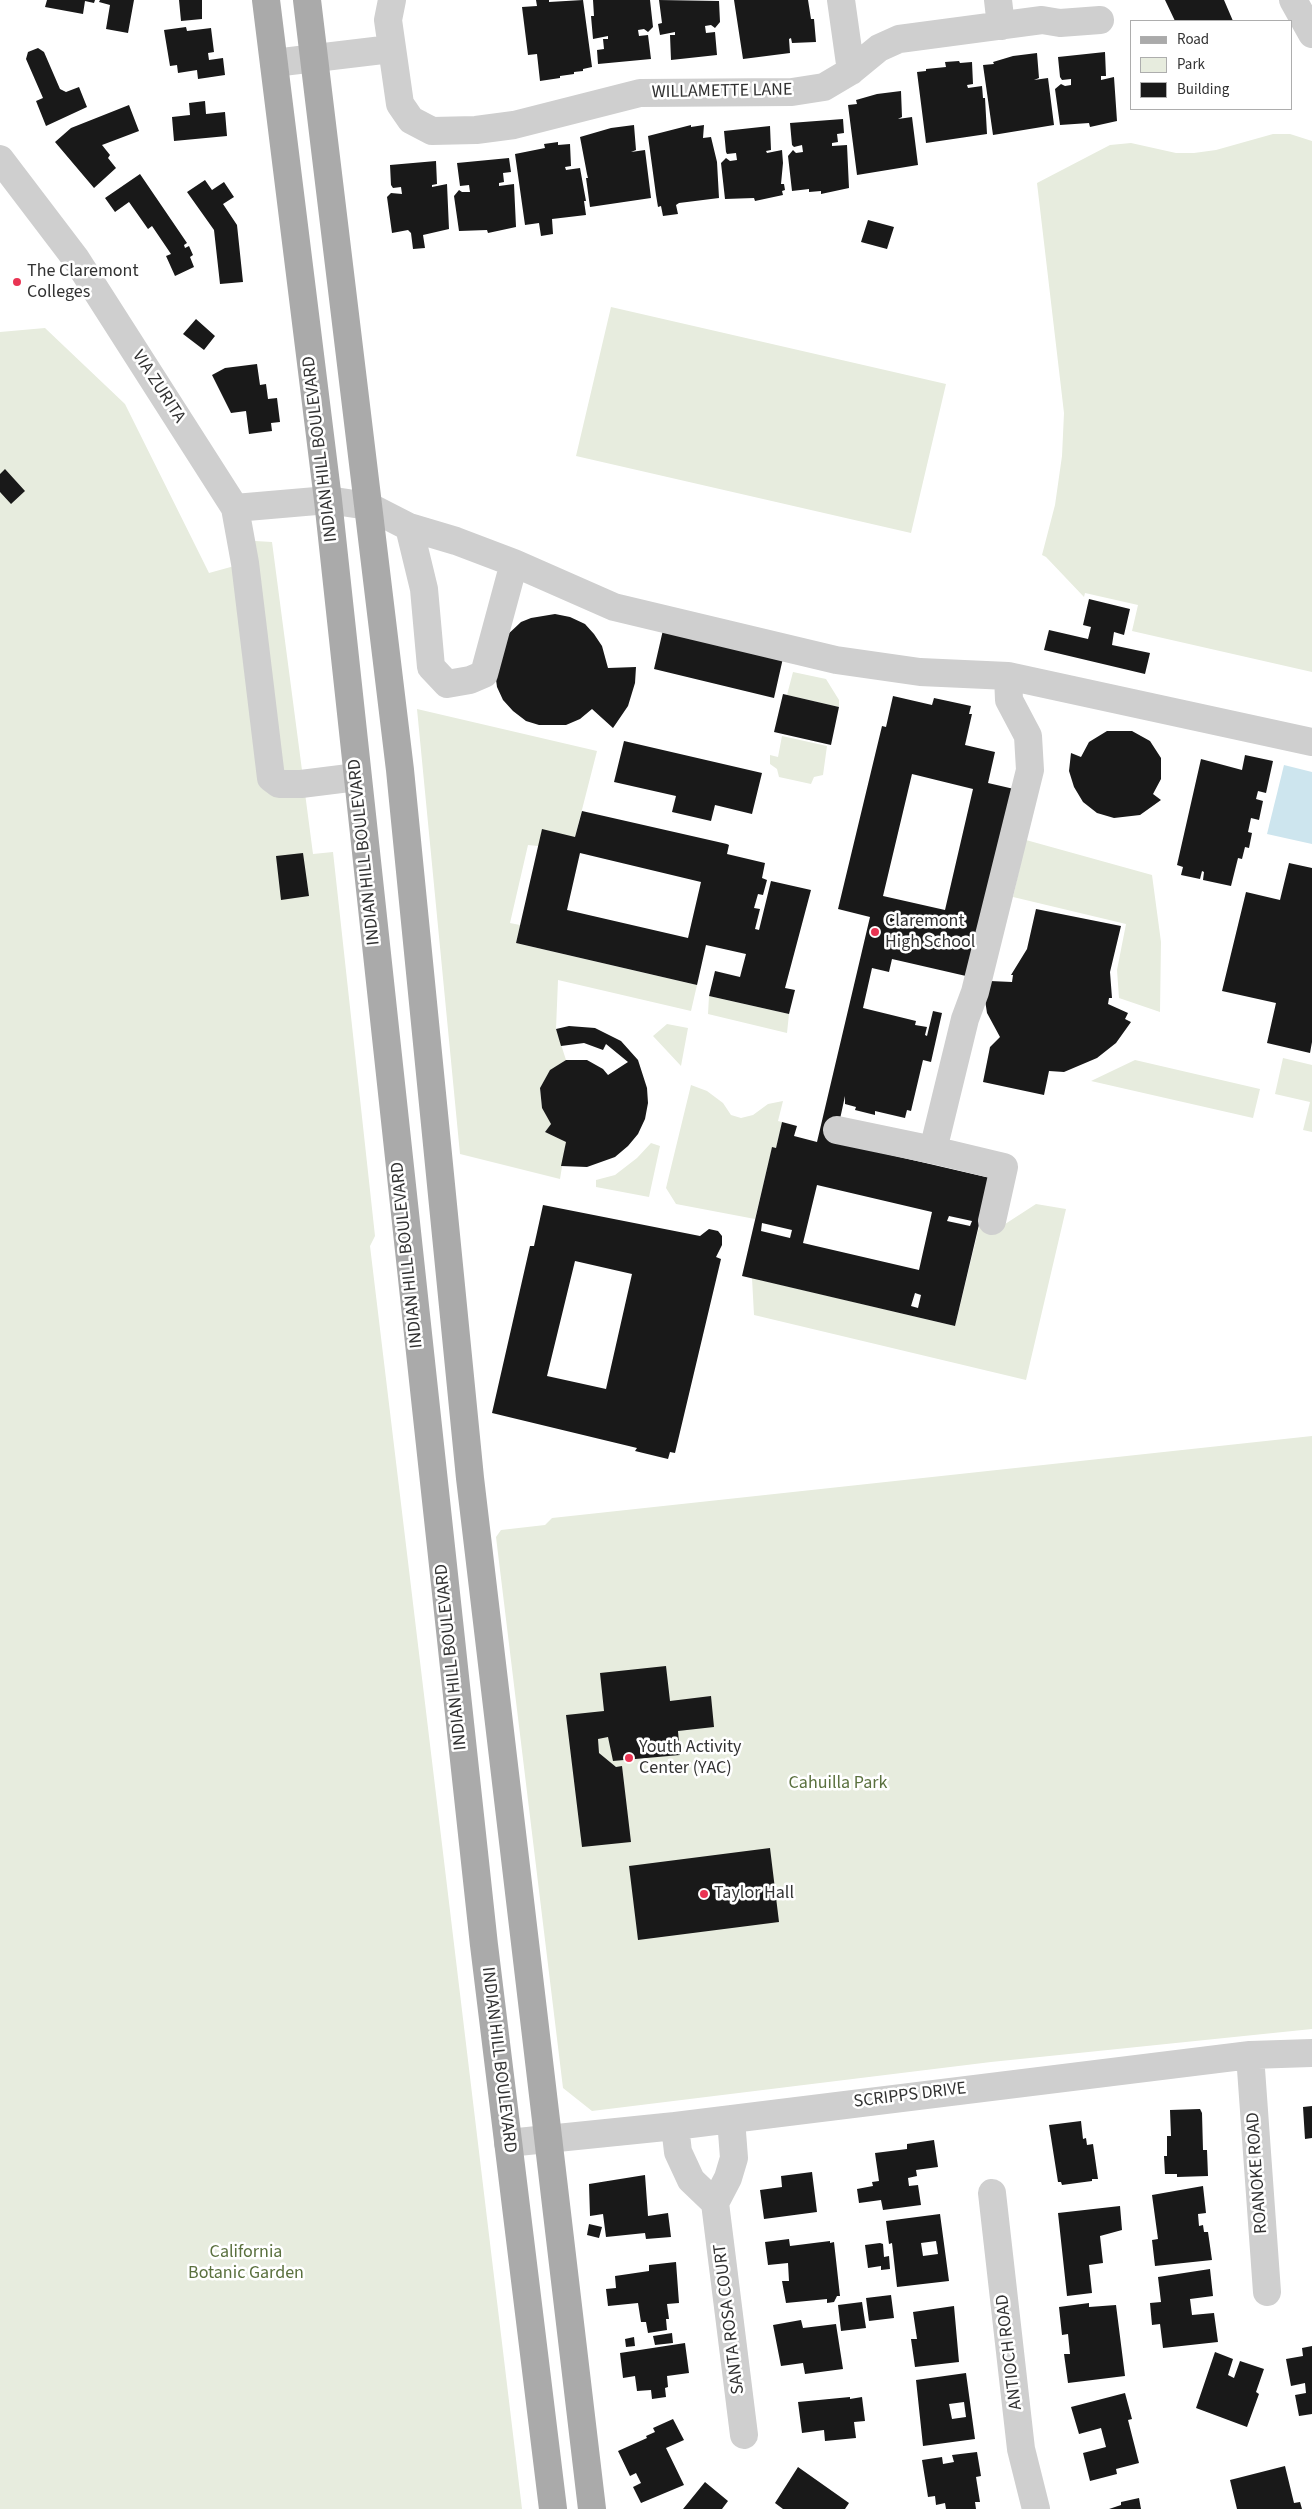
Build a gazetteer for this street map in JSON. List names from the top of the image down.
{
  "streets": {
    "main road": ["INDIAN HILL BOULEVARD"],
    "street": [
      "WILLAMETTE LANE",
      "VIA ZURITA",
      "SCRIPPS DRIVE",
      "ROANOKE ROAD",
      "SANTA ROSA COURT",
      "ANTIOCH ROAD"
    ]
  },
  "crossings": [
    ["INDIAN HILL BOULEVARD", "SCRIPPS DRIVE"],
    ["SCRIPPS DRIVE", "ROANOKE ROAD"]
  ],
  "parks": ["Cahuilla Park", "California Botanic Garden"],
  "places": [
    "The Claremont Colleges",
    "Claremont High School",
    "Youth Activity Center (YAC)",
    "Taylor Hall"
  ],
  "legend": ["Road", "Park", "Building"]
}
